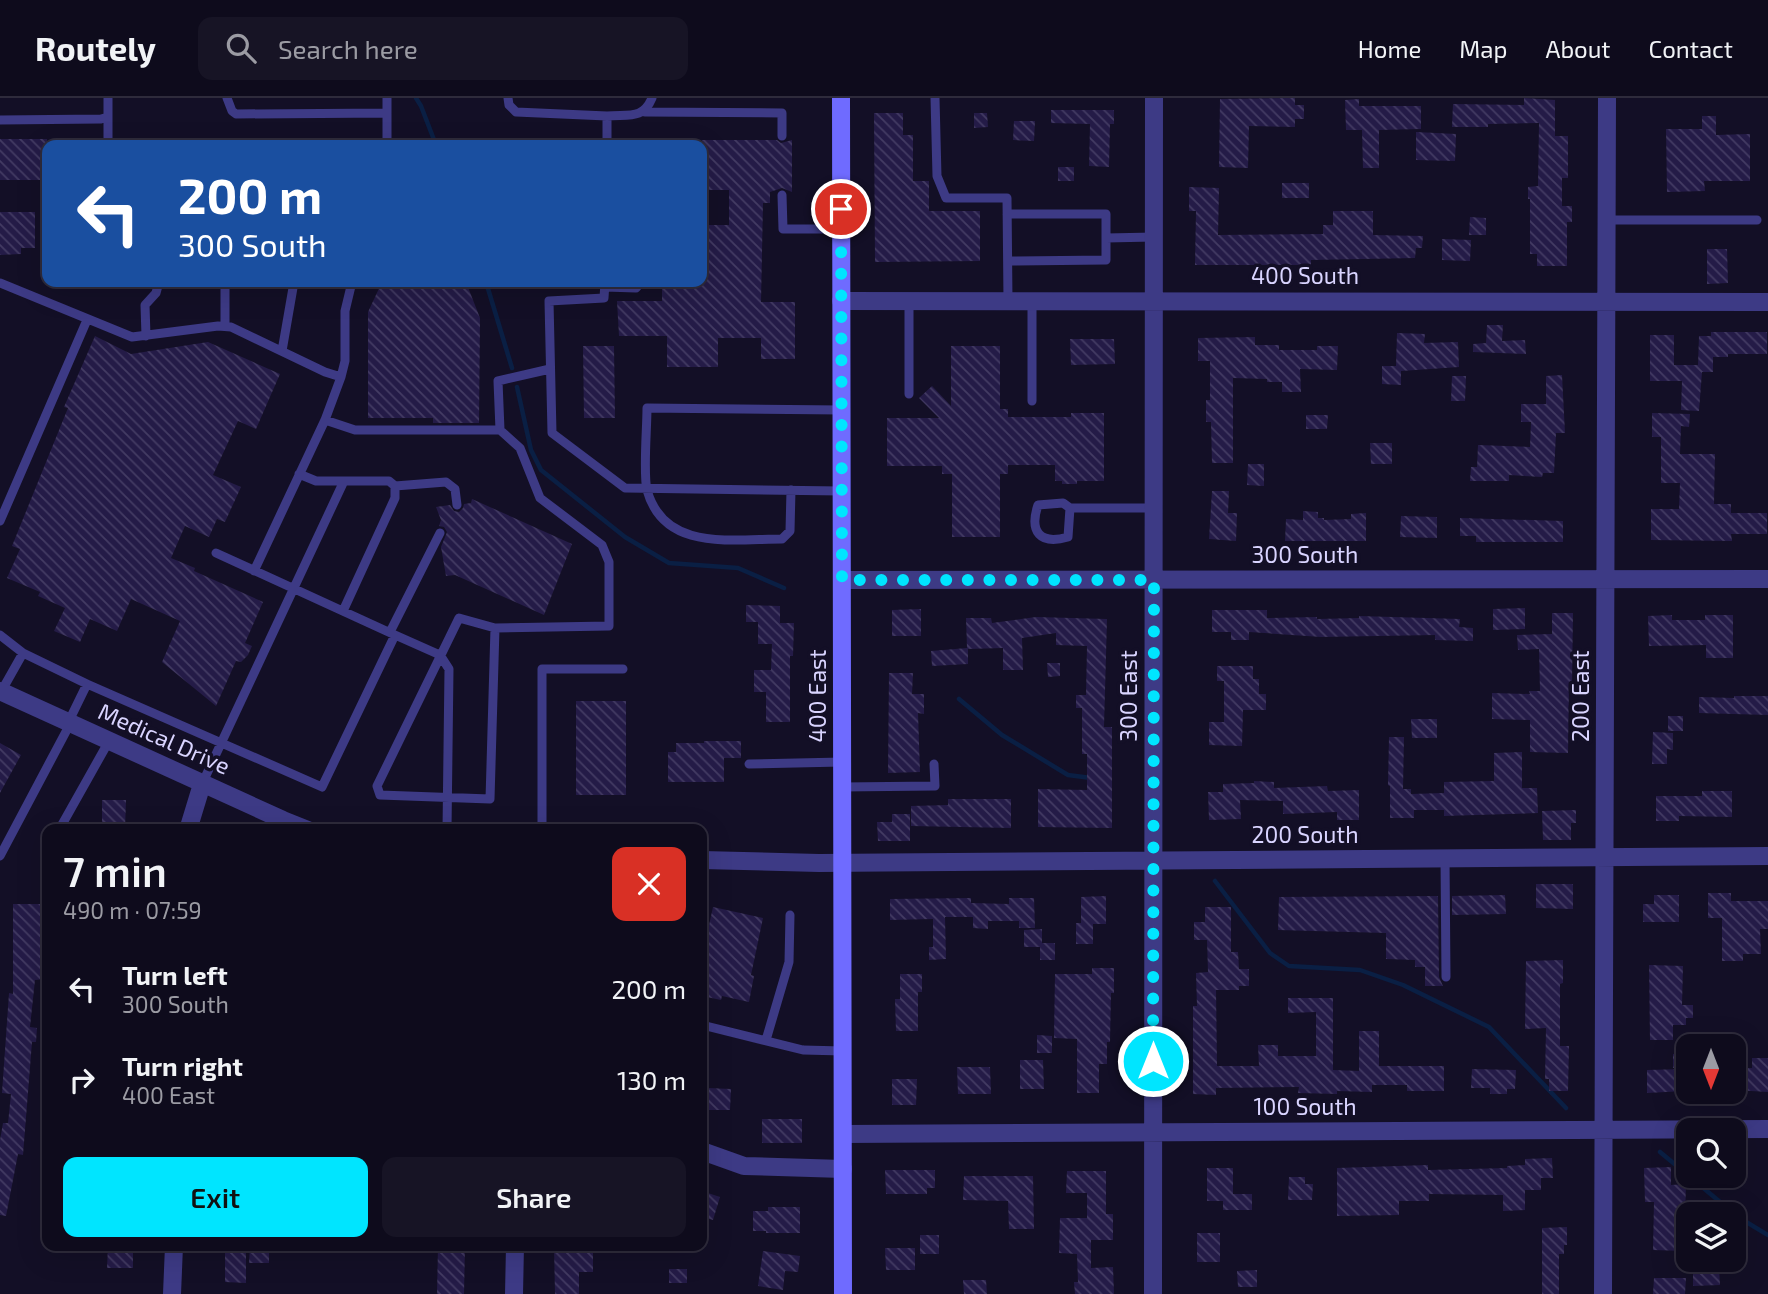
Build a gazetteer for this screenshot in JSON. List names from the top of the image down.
{
  "streets": {
    "main road": ["400 East"],
    "street": [
      "400 South",
      "300 South",
      "300 East",
      "200 East",
      "Medical Drive",
      "200 South",
      "100 South"
    ]
  },
  "crossings": [
    ["400 South", "400 East"],
    ["400 South", "300 East"],
    ["400 South", "200 East"],
    ["300 South", "400 East"],
    ["300 South", "300 East"],
    ["300 South", "200 East"],
    ["400 East", "200 South"],
    ["400 East", "100 South"],
    ["300 East", "200 South"],
    ["300 East", "100 South"],
    ["200 East", "200 South"],
    ["200 East", "100 South"]
  ],
  "north": "bottom",
  "page": {
    "header": "Routely",
    "search": "Search here",
    "nav": [
      "Home",
      "Map",
      "About",
      "Contact"
    ],
    "turn": ["200 m", "300 South"],
    "heading": ["7 min", "490 m · 07:59"],
    "list": [
      {
        "name": "Turn left",
        "note": "300 South",
        "value": "200 m"
      },
      {
        "name": "Turn right",
        "note": "400 East",
        "value": "130 m"
      }
    ],
    "buttons": ["Exit", "Share"]
  }
}
